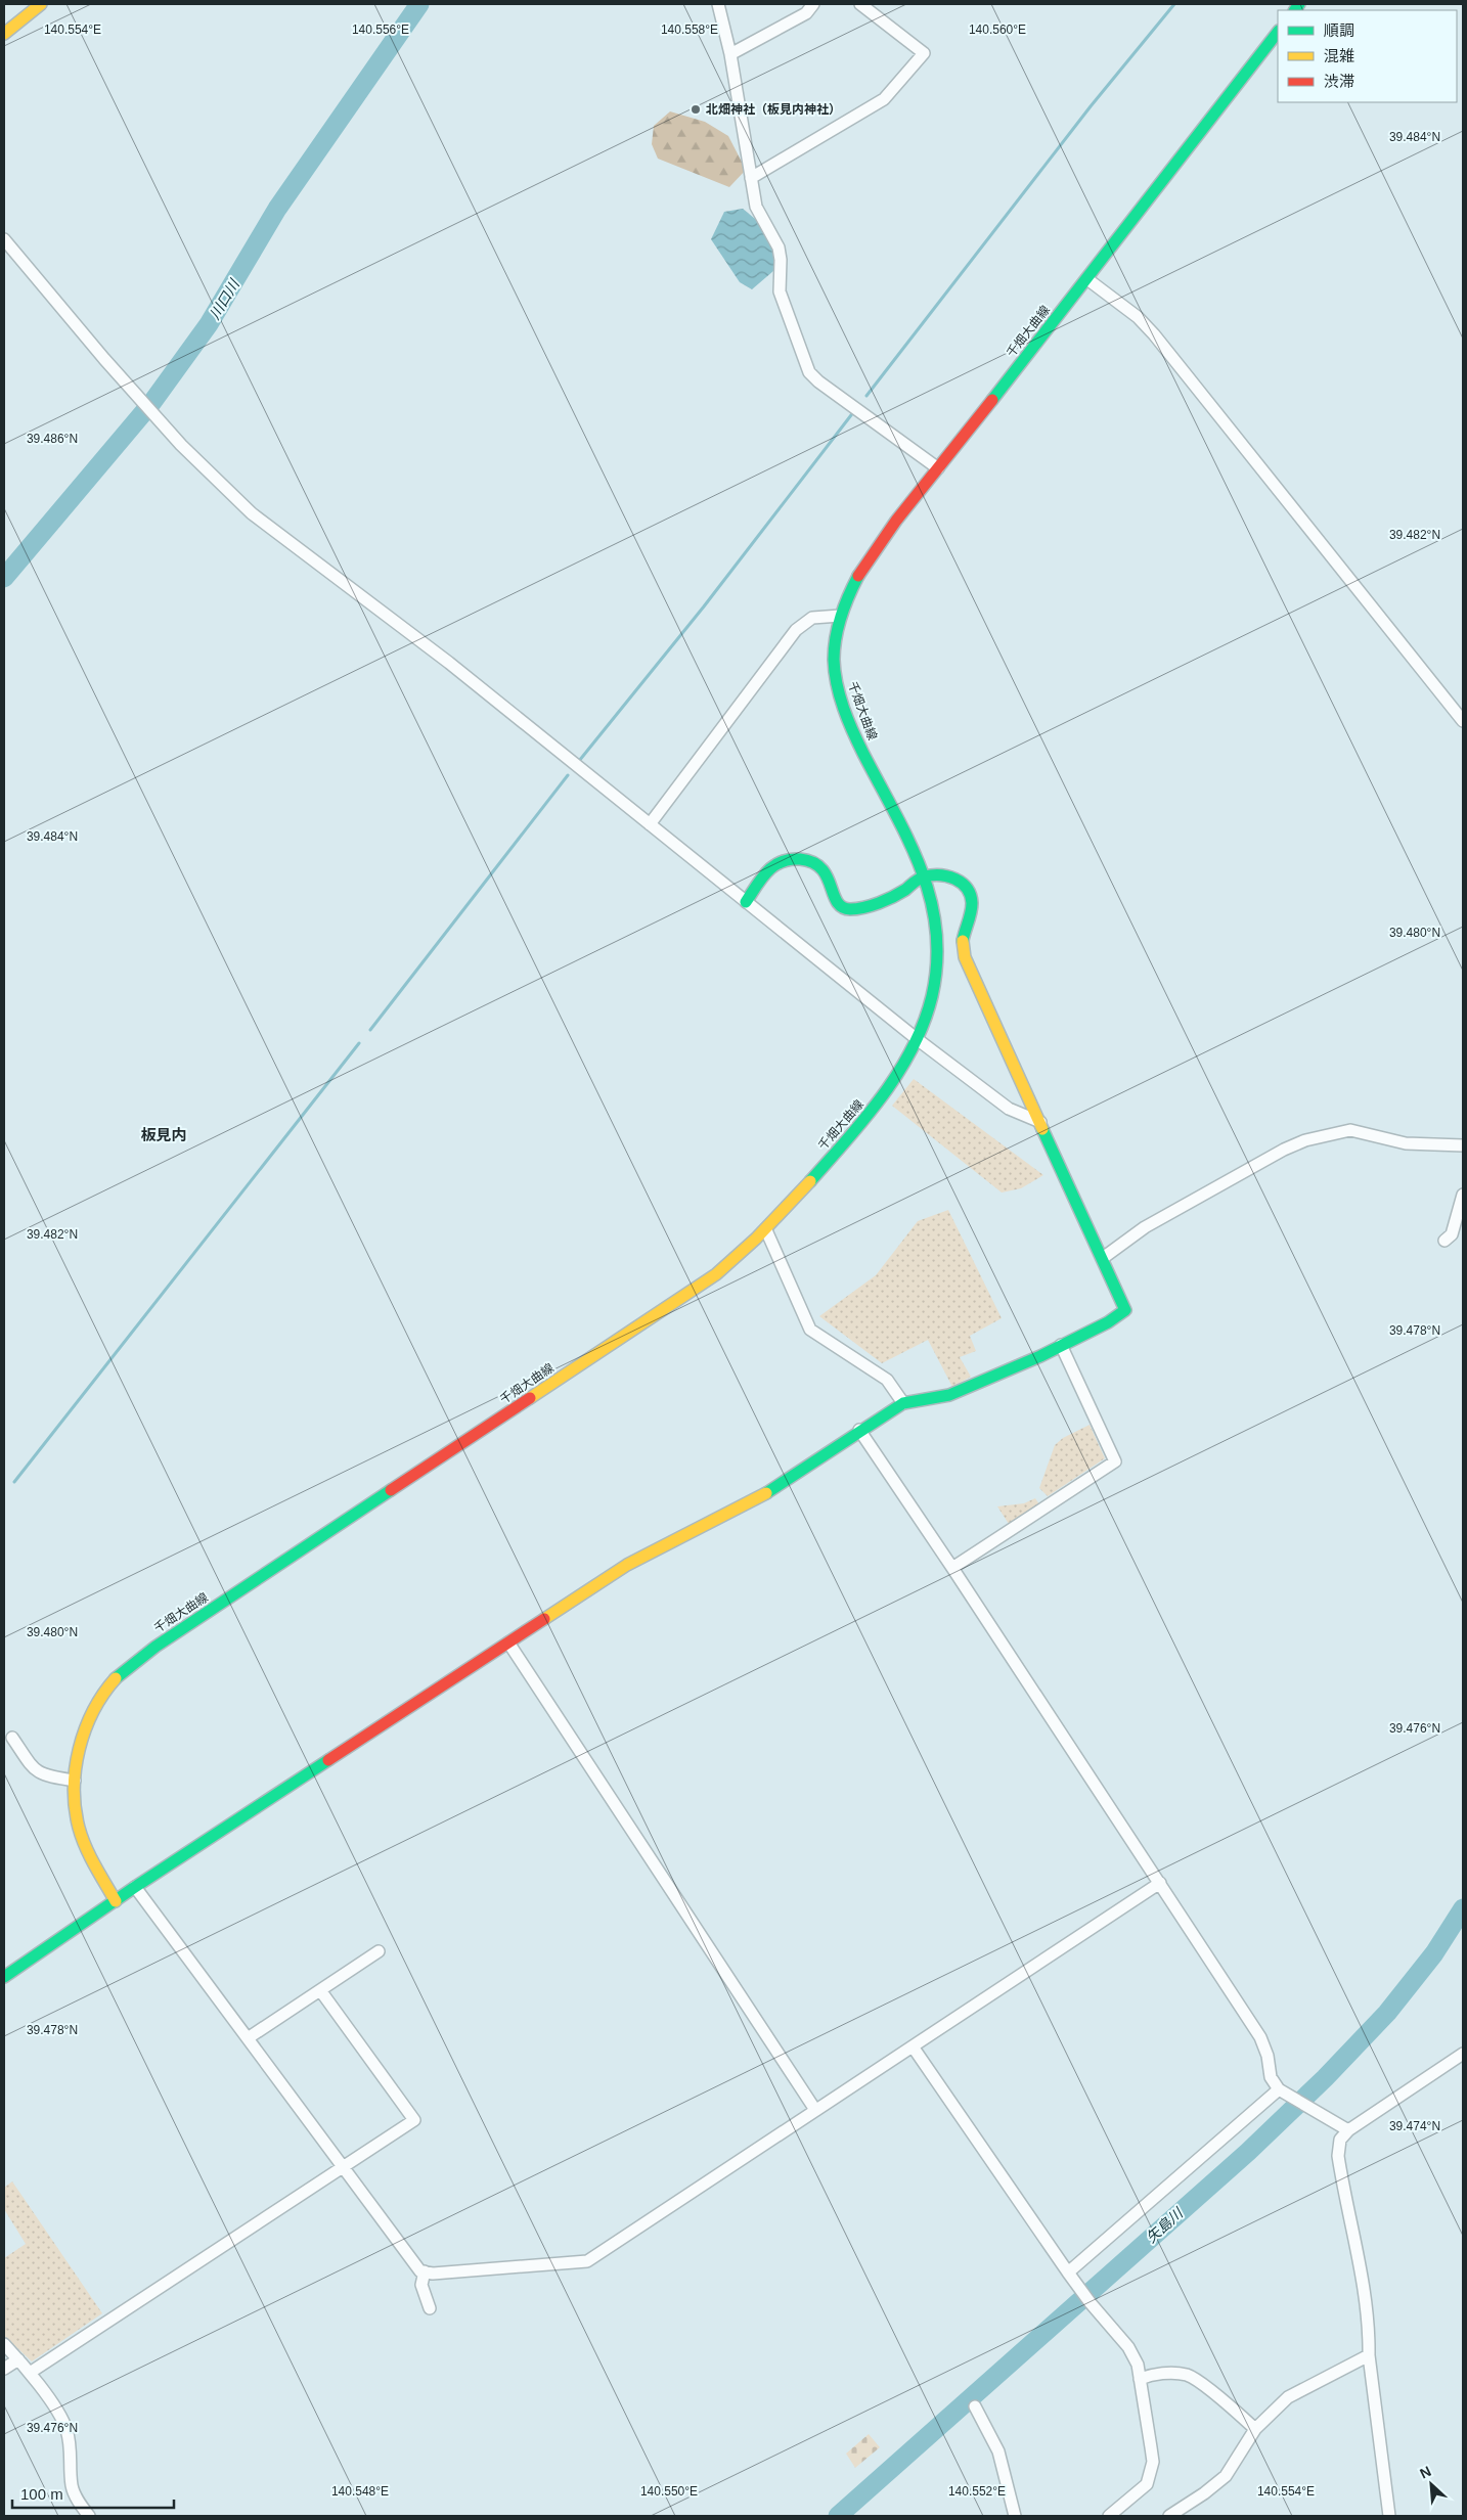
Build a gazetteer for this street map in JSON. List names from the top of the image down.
{
  "streets": {
    "main road": ["千畑大曲線"]
  },
  "districts": ["板見内"],
  "water": ["川口川", "矢島川"],
  "places": ["北畑神社（板見内神社）"],
  "legend": ["順調", "混雑", "渋滞"],
  "scale_bar": "100 m",
  "north": "top left",
  "coordinates": [
    "140.554°E",
    "140.556°E",
    "140.558°E",
    "140.560°E",
    "39.484°N",
    "39.486°N",
    "39.482°N",
    "39.480°N",
    "39.478°N",
    "39.476°N",
    "39.474°N",
    "140.548°E",
    "140.550°E",
    "140.552°E"
  ]
}
